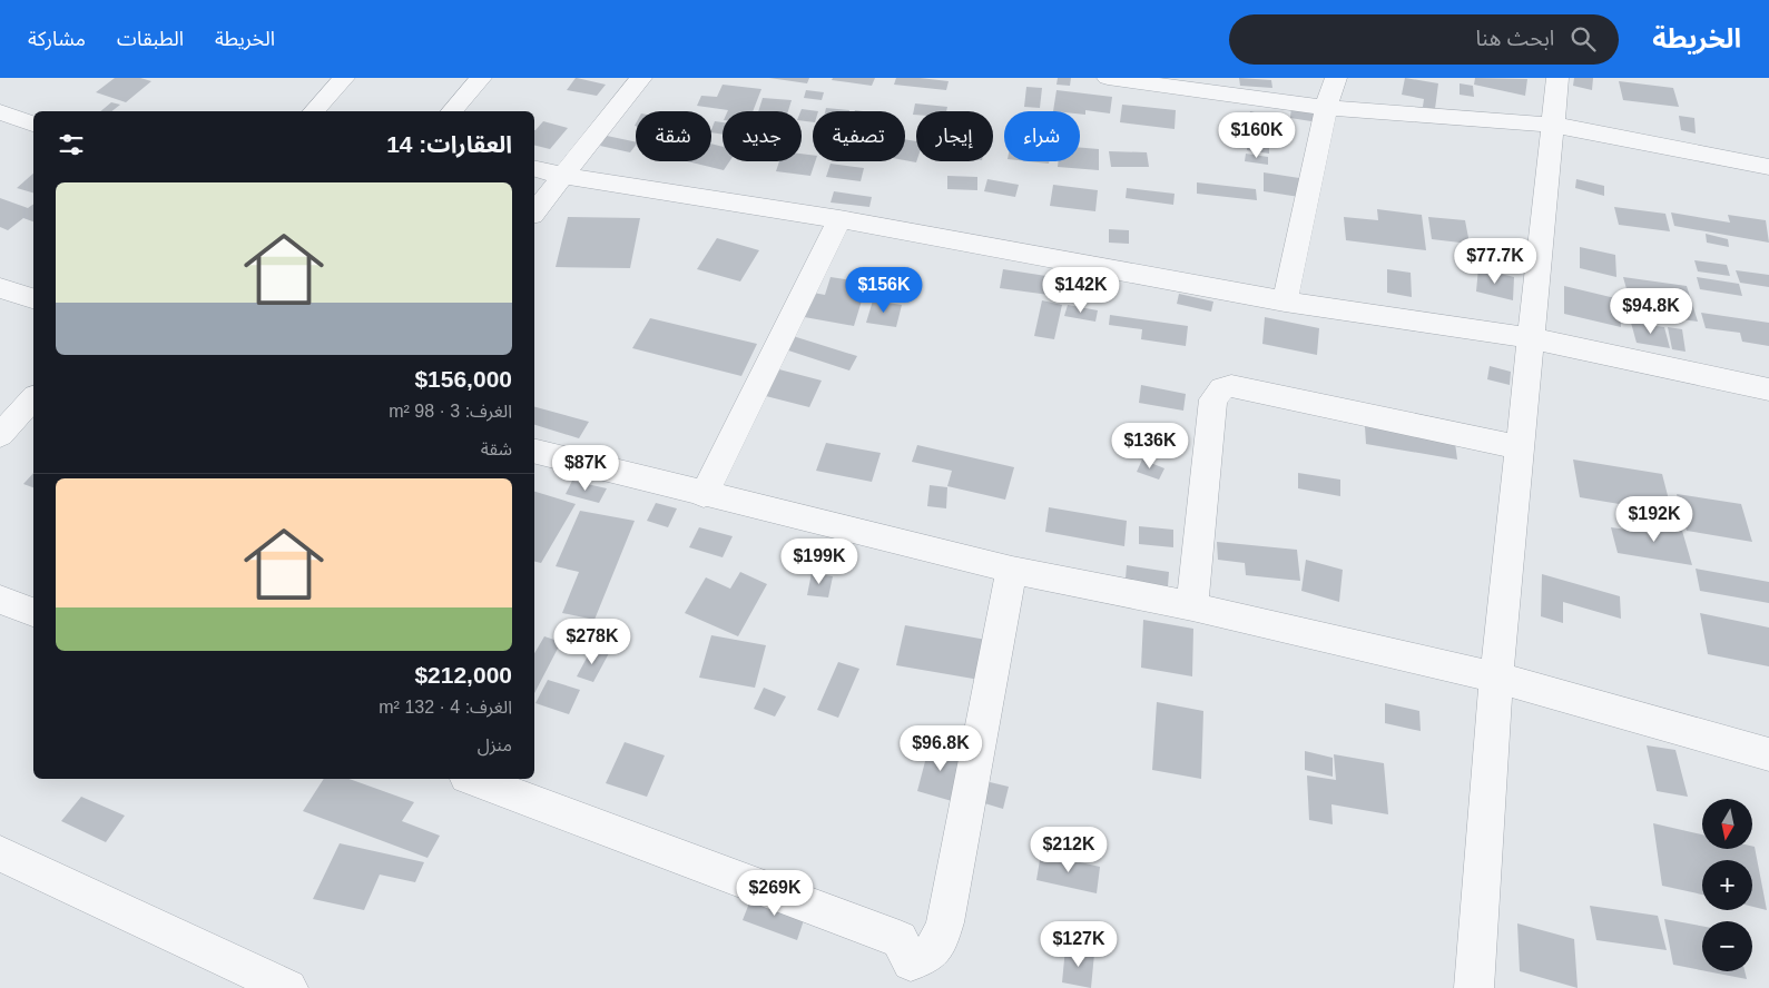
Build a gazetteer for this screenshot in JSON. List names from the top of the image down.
{
  "north": "bottom",
  "page": {
    "header": "الخريطة",
    "search": "ابحث هنا",
    "nav": ["الخريطة", "الطبقات", "مشاركة"],
    "chip": [
      "شراء",
      "إيجار",
      "تصفية",
      "جديد",
      "شقة"
    ],
    "heading": "العقارات: 14",
    "price": [
      "$160K",
      "$77.7K",
      "$156K",
      "$142K",
      "$94.8K",
      "$136K",
      "$87K",
      "$192K",
      "$199K",
      "$278K",
      "$96.8K",
      "$212K",
      "$269K",
      "$127K"
    ],
    "list": [
      {
        "name": "$156,000",
        "note": "الغرف: 3 · 98 m² · شقة"
      },
      {
        "name": "$212,000",
        "note": "الغرف: 4 · 132 m² · منزل"
      }
    ],
    "map_buttons": ["+", "−"]
  }
}
